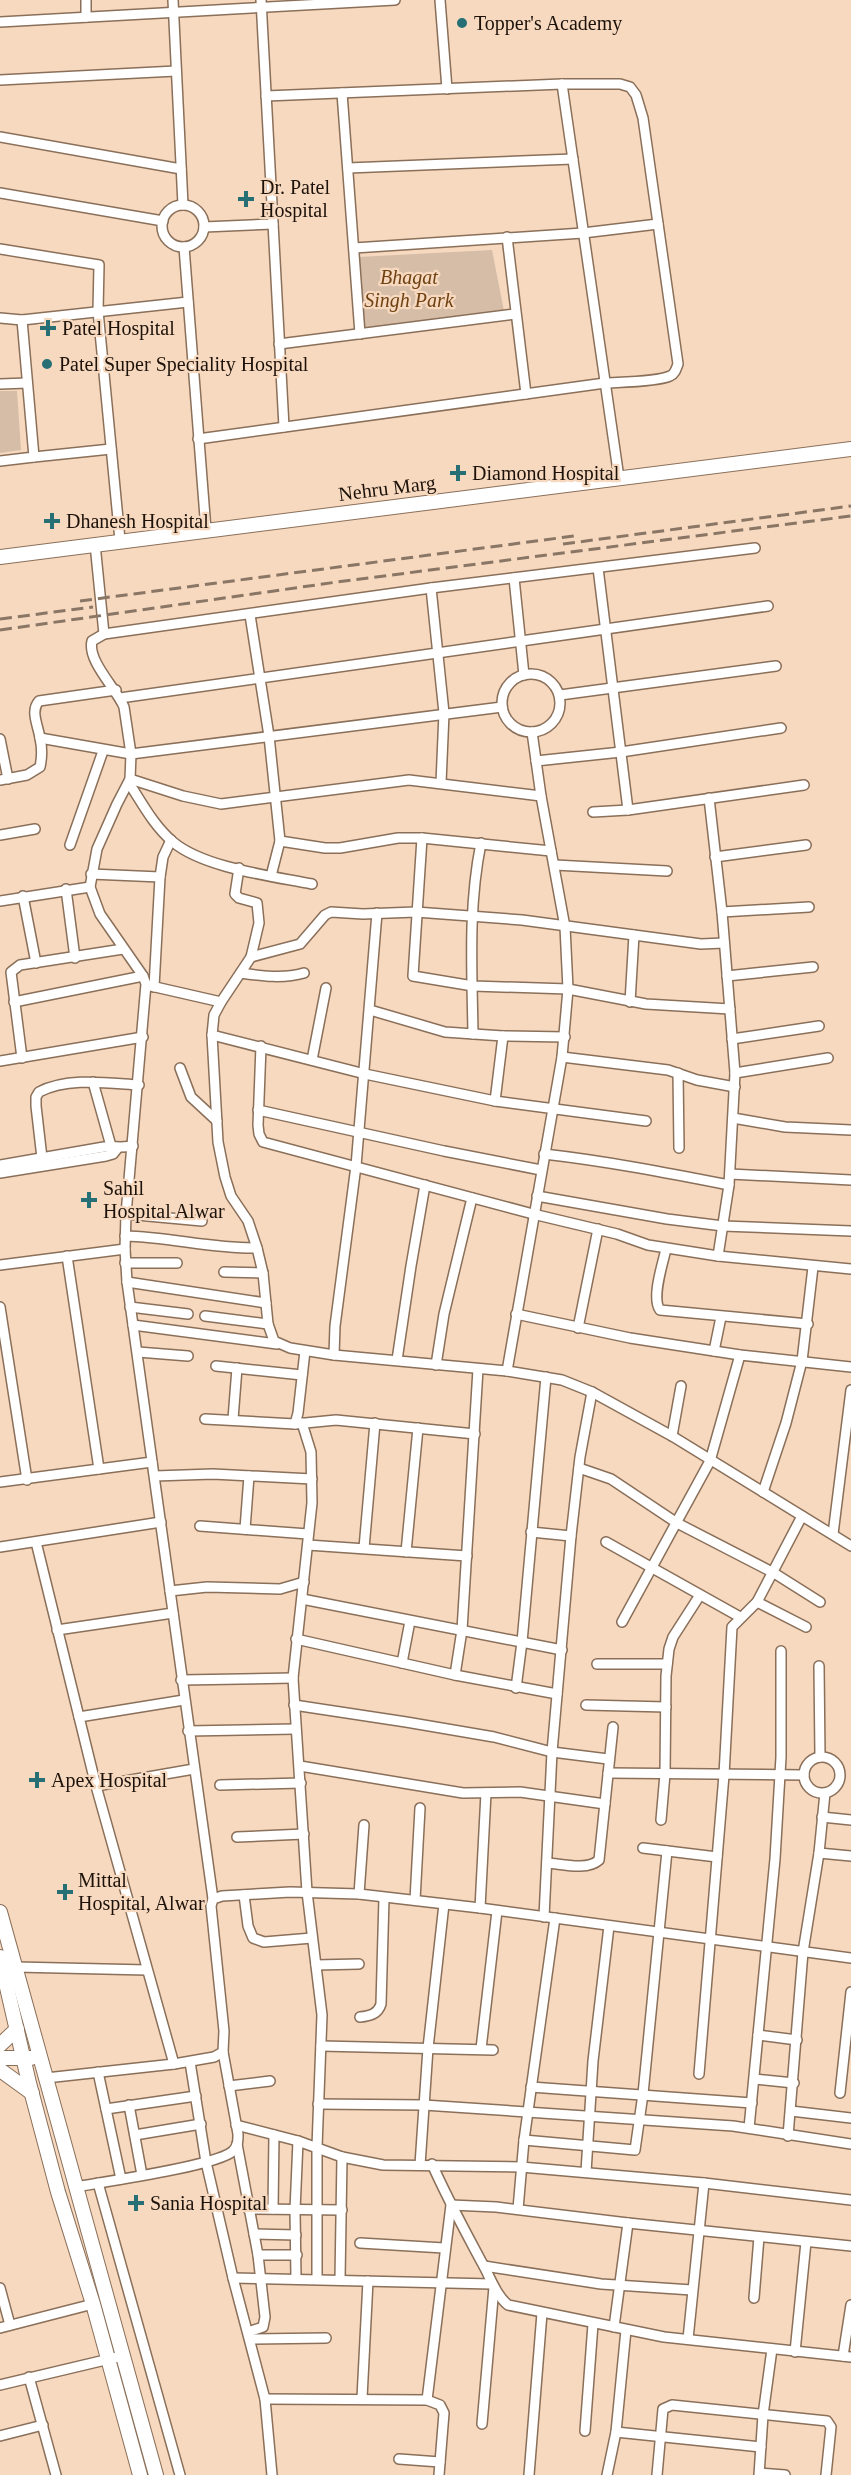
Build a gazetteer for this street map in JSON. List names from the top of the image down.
{
  "streets": {
    "main road": ["Nehru Marg"]
  },
  "parks": ["Bhagat Singh Park"],
  "places": {
    "other": ["Topper's Academy", "Patel Super Speciality Hospital"],
    "health": [
      "Dr. Patel Hospital",
      "Patel Hospital",
      "Diamond Hospital",
      "Dhanesh Hospital",
      "Sahil Hospital Alwar",
      "Apex Hospital",
      "Mittal Hospital, Alwar",
      "Sania Hospital"
    ]
  }
}
